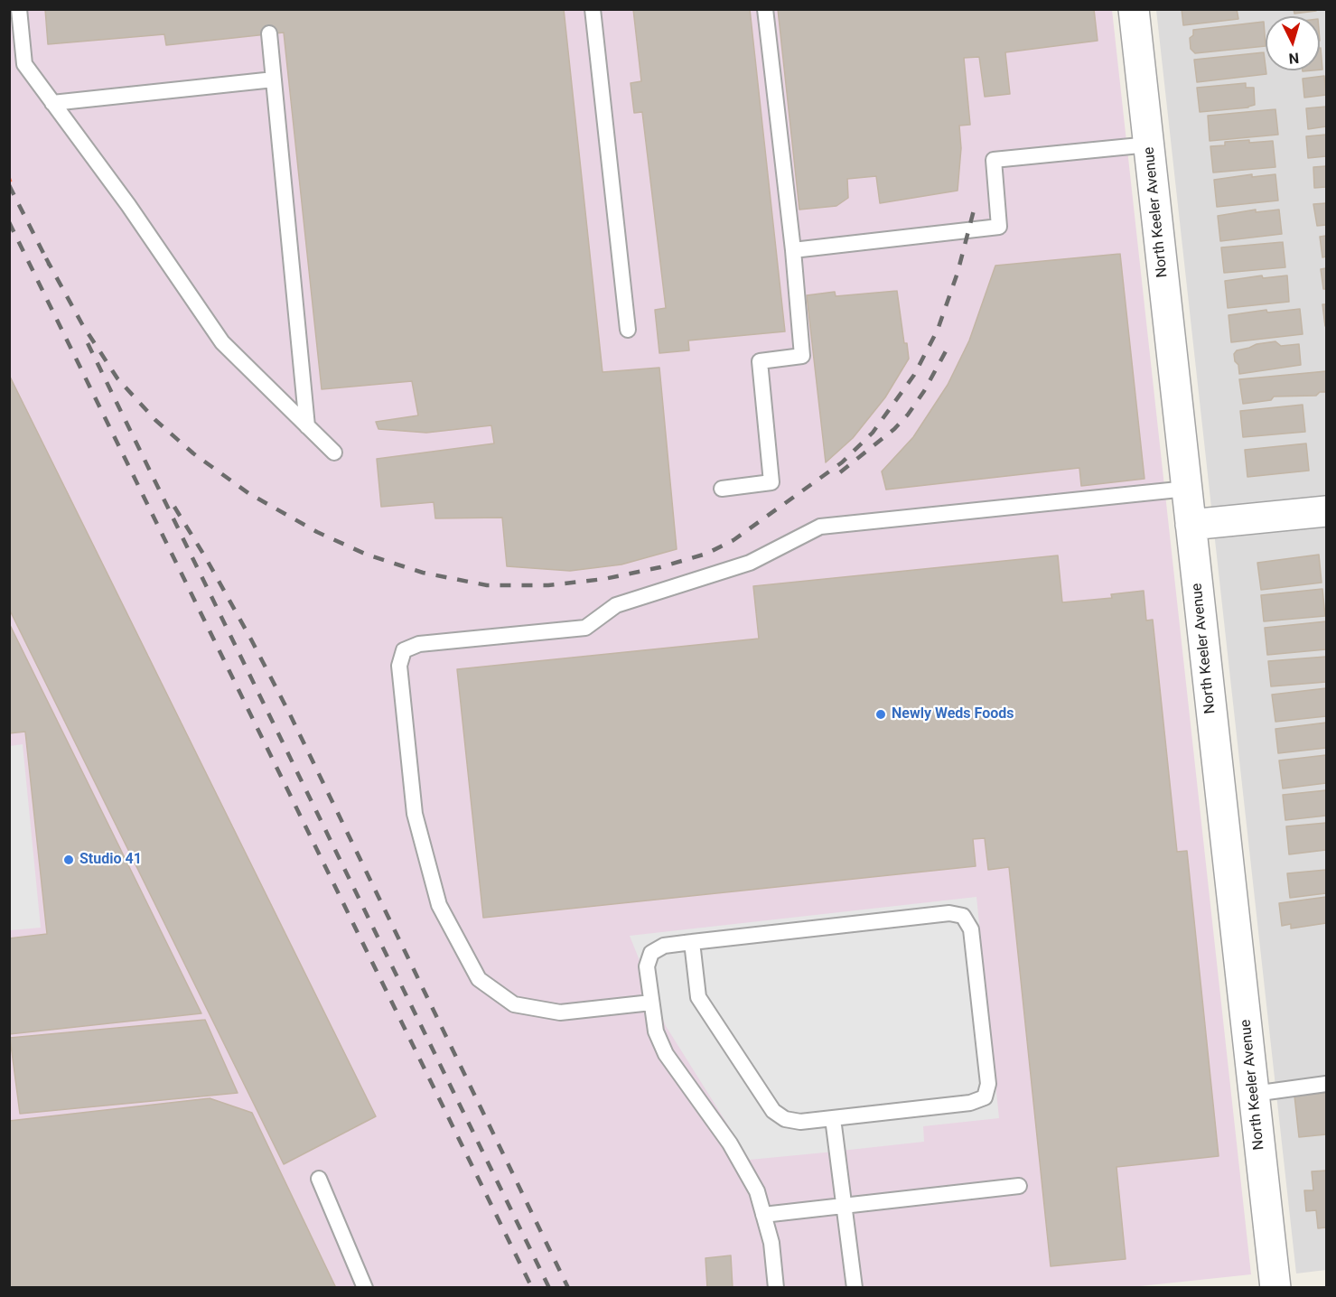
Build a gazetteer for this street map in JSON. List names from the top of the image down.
{
  "streets": {
    "street": ["North Keeler Avenue"]
  },
  "places": ["Newly Weds Foods", "Studio 41"],
  "north": "bottom"
}
